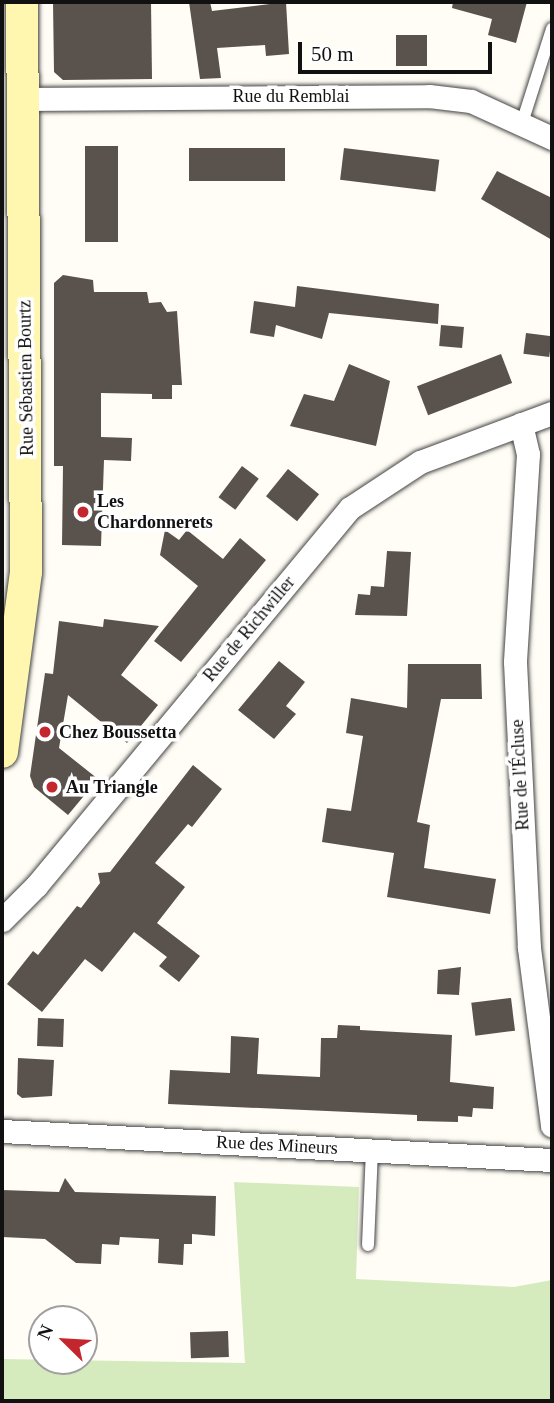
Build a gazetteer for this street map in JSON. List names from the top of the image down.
{
  "streets": {
    "main road": ["Rue Sébastien Bourtz"],
    "street": [
      "Rue du Remblai",
      "Rue de Richwiller",
      "Rue de l'Écluse",
      "Rue des Mineurs"
    ]
  },
  "crossings": [
    ["Rue du Remblai", "Rue Sébastien Bourtz"],
    ["Rue de Richwiller", "Rue de l'Écluse"]
  ],
  "places": ["Les Chardonnerets", "Chez Boussetta", "Au Triangle"],
  "scale_bar": "50 m",
  "north": "top left"
}
